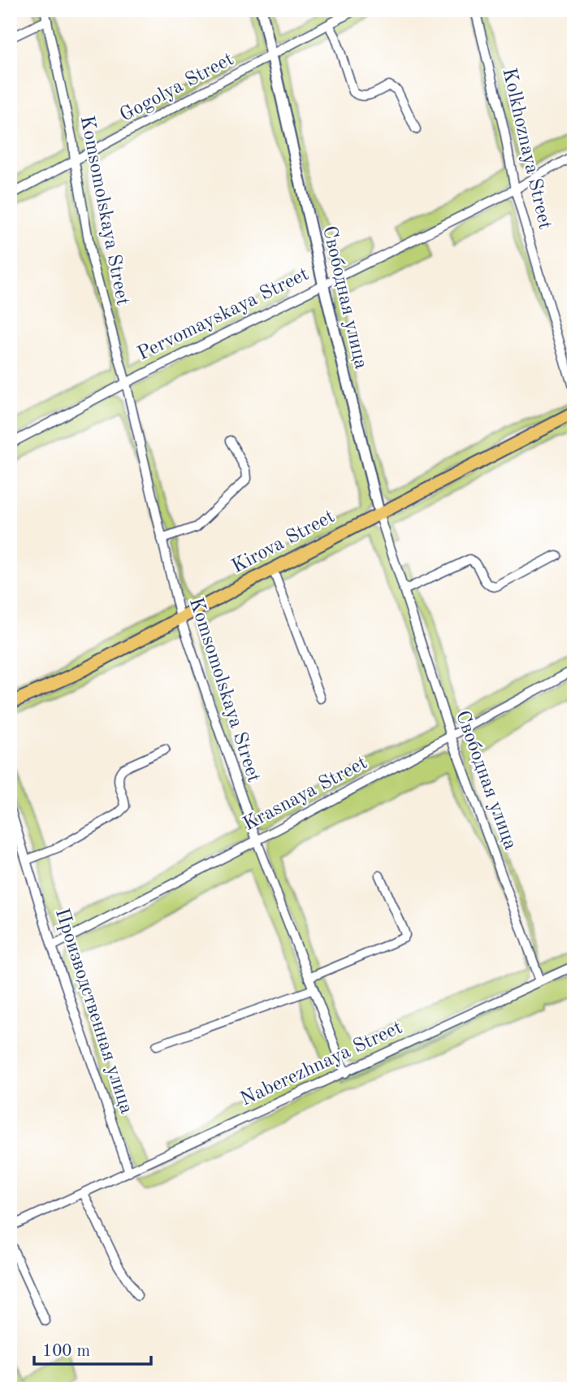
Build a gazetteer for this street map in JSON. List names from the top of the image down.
{
  "streets": {
    "main road": ["Kirova Street"],
    "street": [
      "Gogolya Street",
      "Kolkhoznaya Street",
      "Komsomolskaya Street",
      "Свободная улица",
      "Pervomayskaya Street",
      "Krasnaya Street",
      "Производственная улица",
      "Naberezhnaya Street"
    ]
  },
  "crossings": [
    ["Gogolya Street", "Komsomolskaya Street"],
    ["Gogolya Street", "Свободная улица"],
    ["Kolkhoznaya Street", "Pervomayskaya Street"],
    ["Komsomolskaya Street", "Pervomayskaya Street"],
    ["Komsomolskaya Street", "Kirova Street"],
    ["Komsomolskaya Street", "Krasnaya Street"],
    ["Komsomolskaya Street", "Naberezhnaya Street"],
    ["Свободная улица", "Pervomayskaya Street"],
    ["Свободная улица", "Kirova Street"],
    ["Свободная улица", "Krasnaya Street"],
    ["Свободная улица", "Naberezhnaya Street"],
    ["Krasnaya Street", "Производственная улица"],
    ["Производственная улица", "Naberezhnaya Street"]
  ],
  "scale_bar": "100 m"
}
